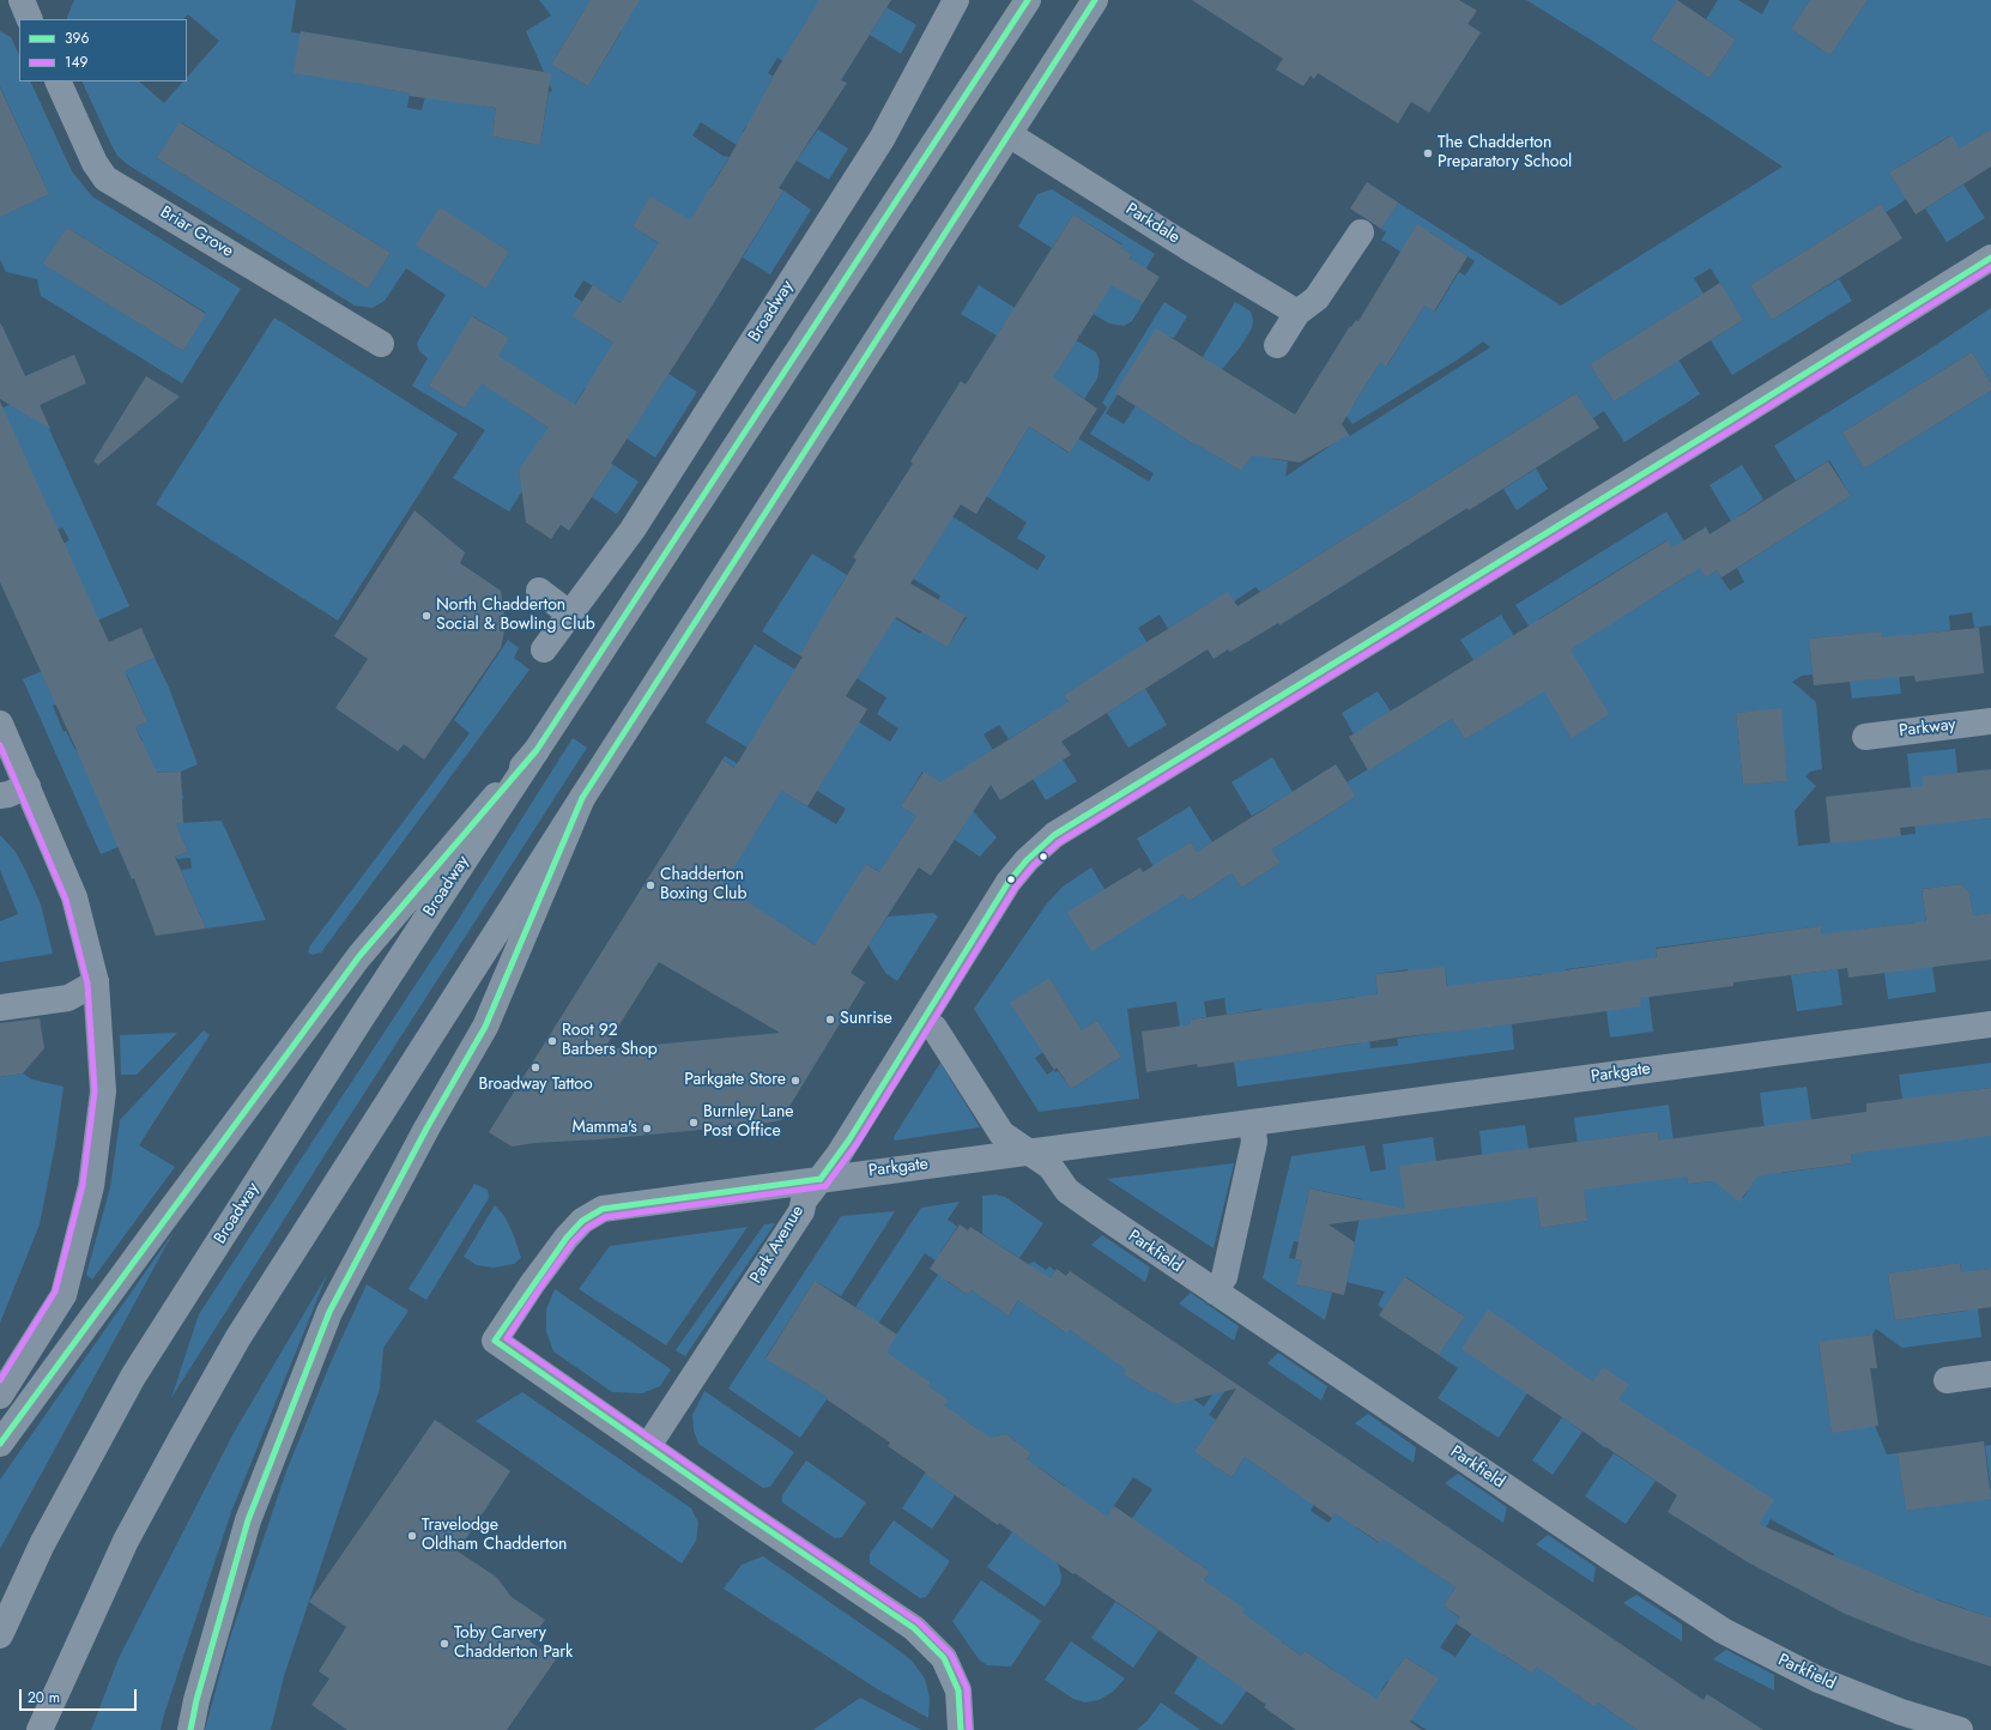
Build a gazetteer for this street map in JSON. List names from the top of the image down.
{
  "streets": {
    "highway": ["Broadway"],
    "main road": [
      "Parkdale",
      "Briar Grove",
      "Parkway",
      "Parkgate",
      "Park Avenue",
      "Parkfield"
    ]
  },
  "crossings": [
    ["Parkgate", "Park Avenue"],
    ["Parkgate", "Parkfield"]
  ],
  "places": [
    "The Chadderton Preparatory School",
    "North Chadderton Social & Bowling Club",
    "Chadderton Boxing Club",
    "Sunrise",
    "Root 92 Barbers Shop",
    "Broadway Tattoo",
    "Parkgate Store",
    "Burnley Lane Post Office",
    "Mamma's",
    "Travelodge Oldham Chadderton",
    "Toby Carvery Chadderton Park"
  ],
  "lines": ["transit line 396", "transit line 149"],
  "legend": ["396", "149"],
  "scale_bar": "20 m"
}
